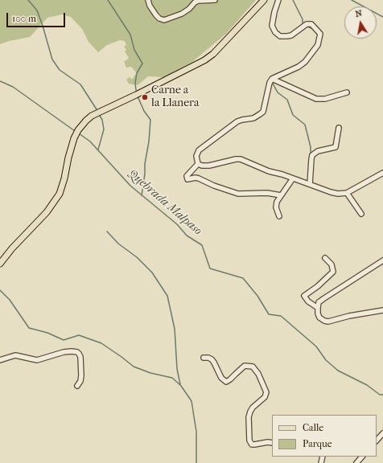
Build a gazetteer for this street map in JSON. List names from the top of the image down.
{
  "water": ["Quebrada Malpaso"],
  "places": ["Carne a la Llanera"],
  "legend": ["Calle", "Parque"],
  "scale_bar": "100 m",
  "north": "top"
}
